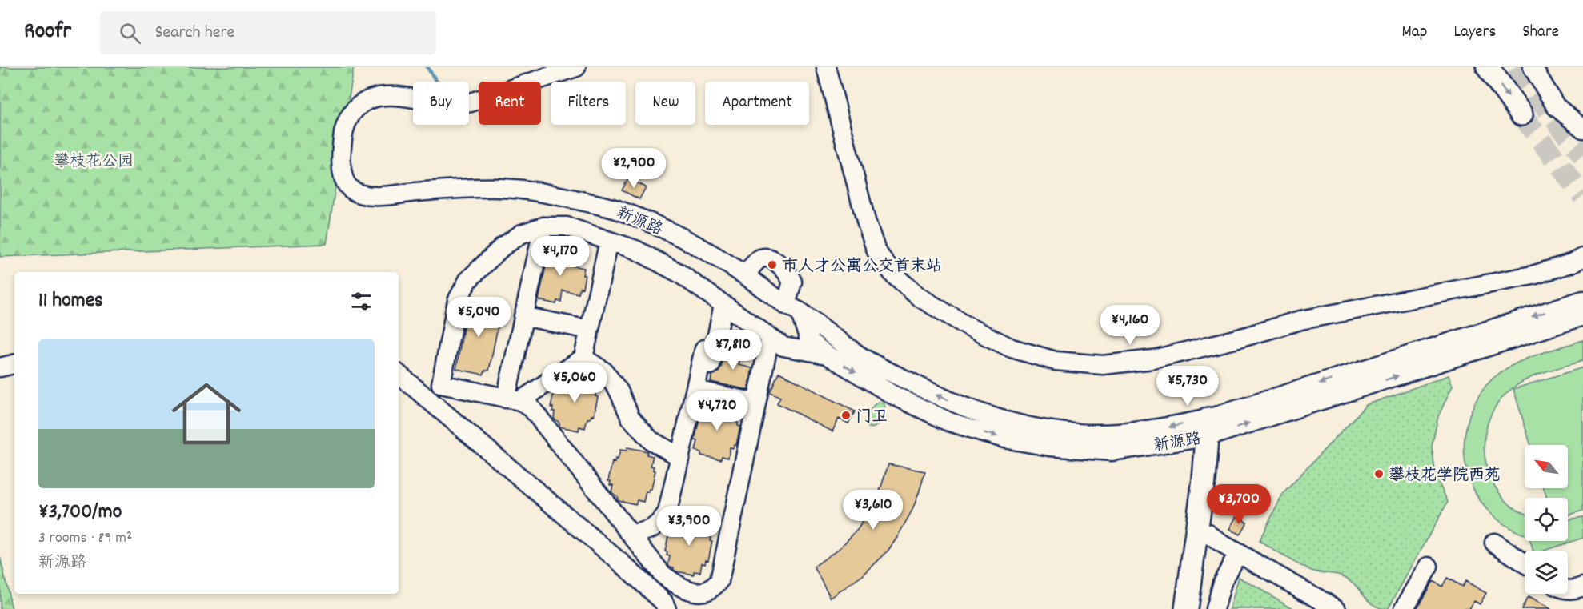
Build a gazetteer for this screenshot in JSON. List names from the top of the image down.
{
  "streets": {
    "street": ["新源路"]
  },
  "parks": ["攀枝花公园"],
  "places": ["市人才公寓公交首末站", "门卫", "攀枝花学院西苑"],
  "north": "top left",
  "page": {
    "header": "Roofr",
    "search": "Search here",
    "nav": ["Map", "Layers", "Share"],
    "chip": [
      "Buy",
      "Rent",
      "Filters",
      "New",
      "Apartment"
    ],
    "price": [
      "¥2,900",
      "¥4,170",
      "¥5,040",
      "¥4,160",
      "¥7,810",
      "¥5,060",
      "¥5,730",
      "¥4,720",
      "¥3,700",
      "¥3,610",
      "¥3,900"
    ],
    "heading": "11 homes",
    "list": [
      {
        "name": "¥3,700/mo",
        "note": "3 rooms · 89 m² · 新源路"
      }
    ]
  }
}
